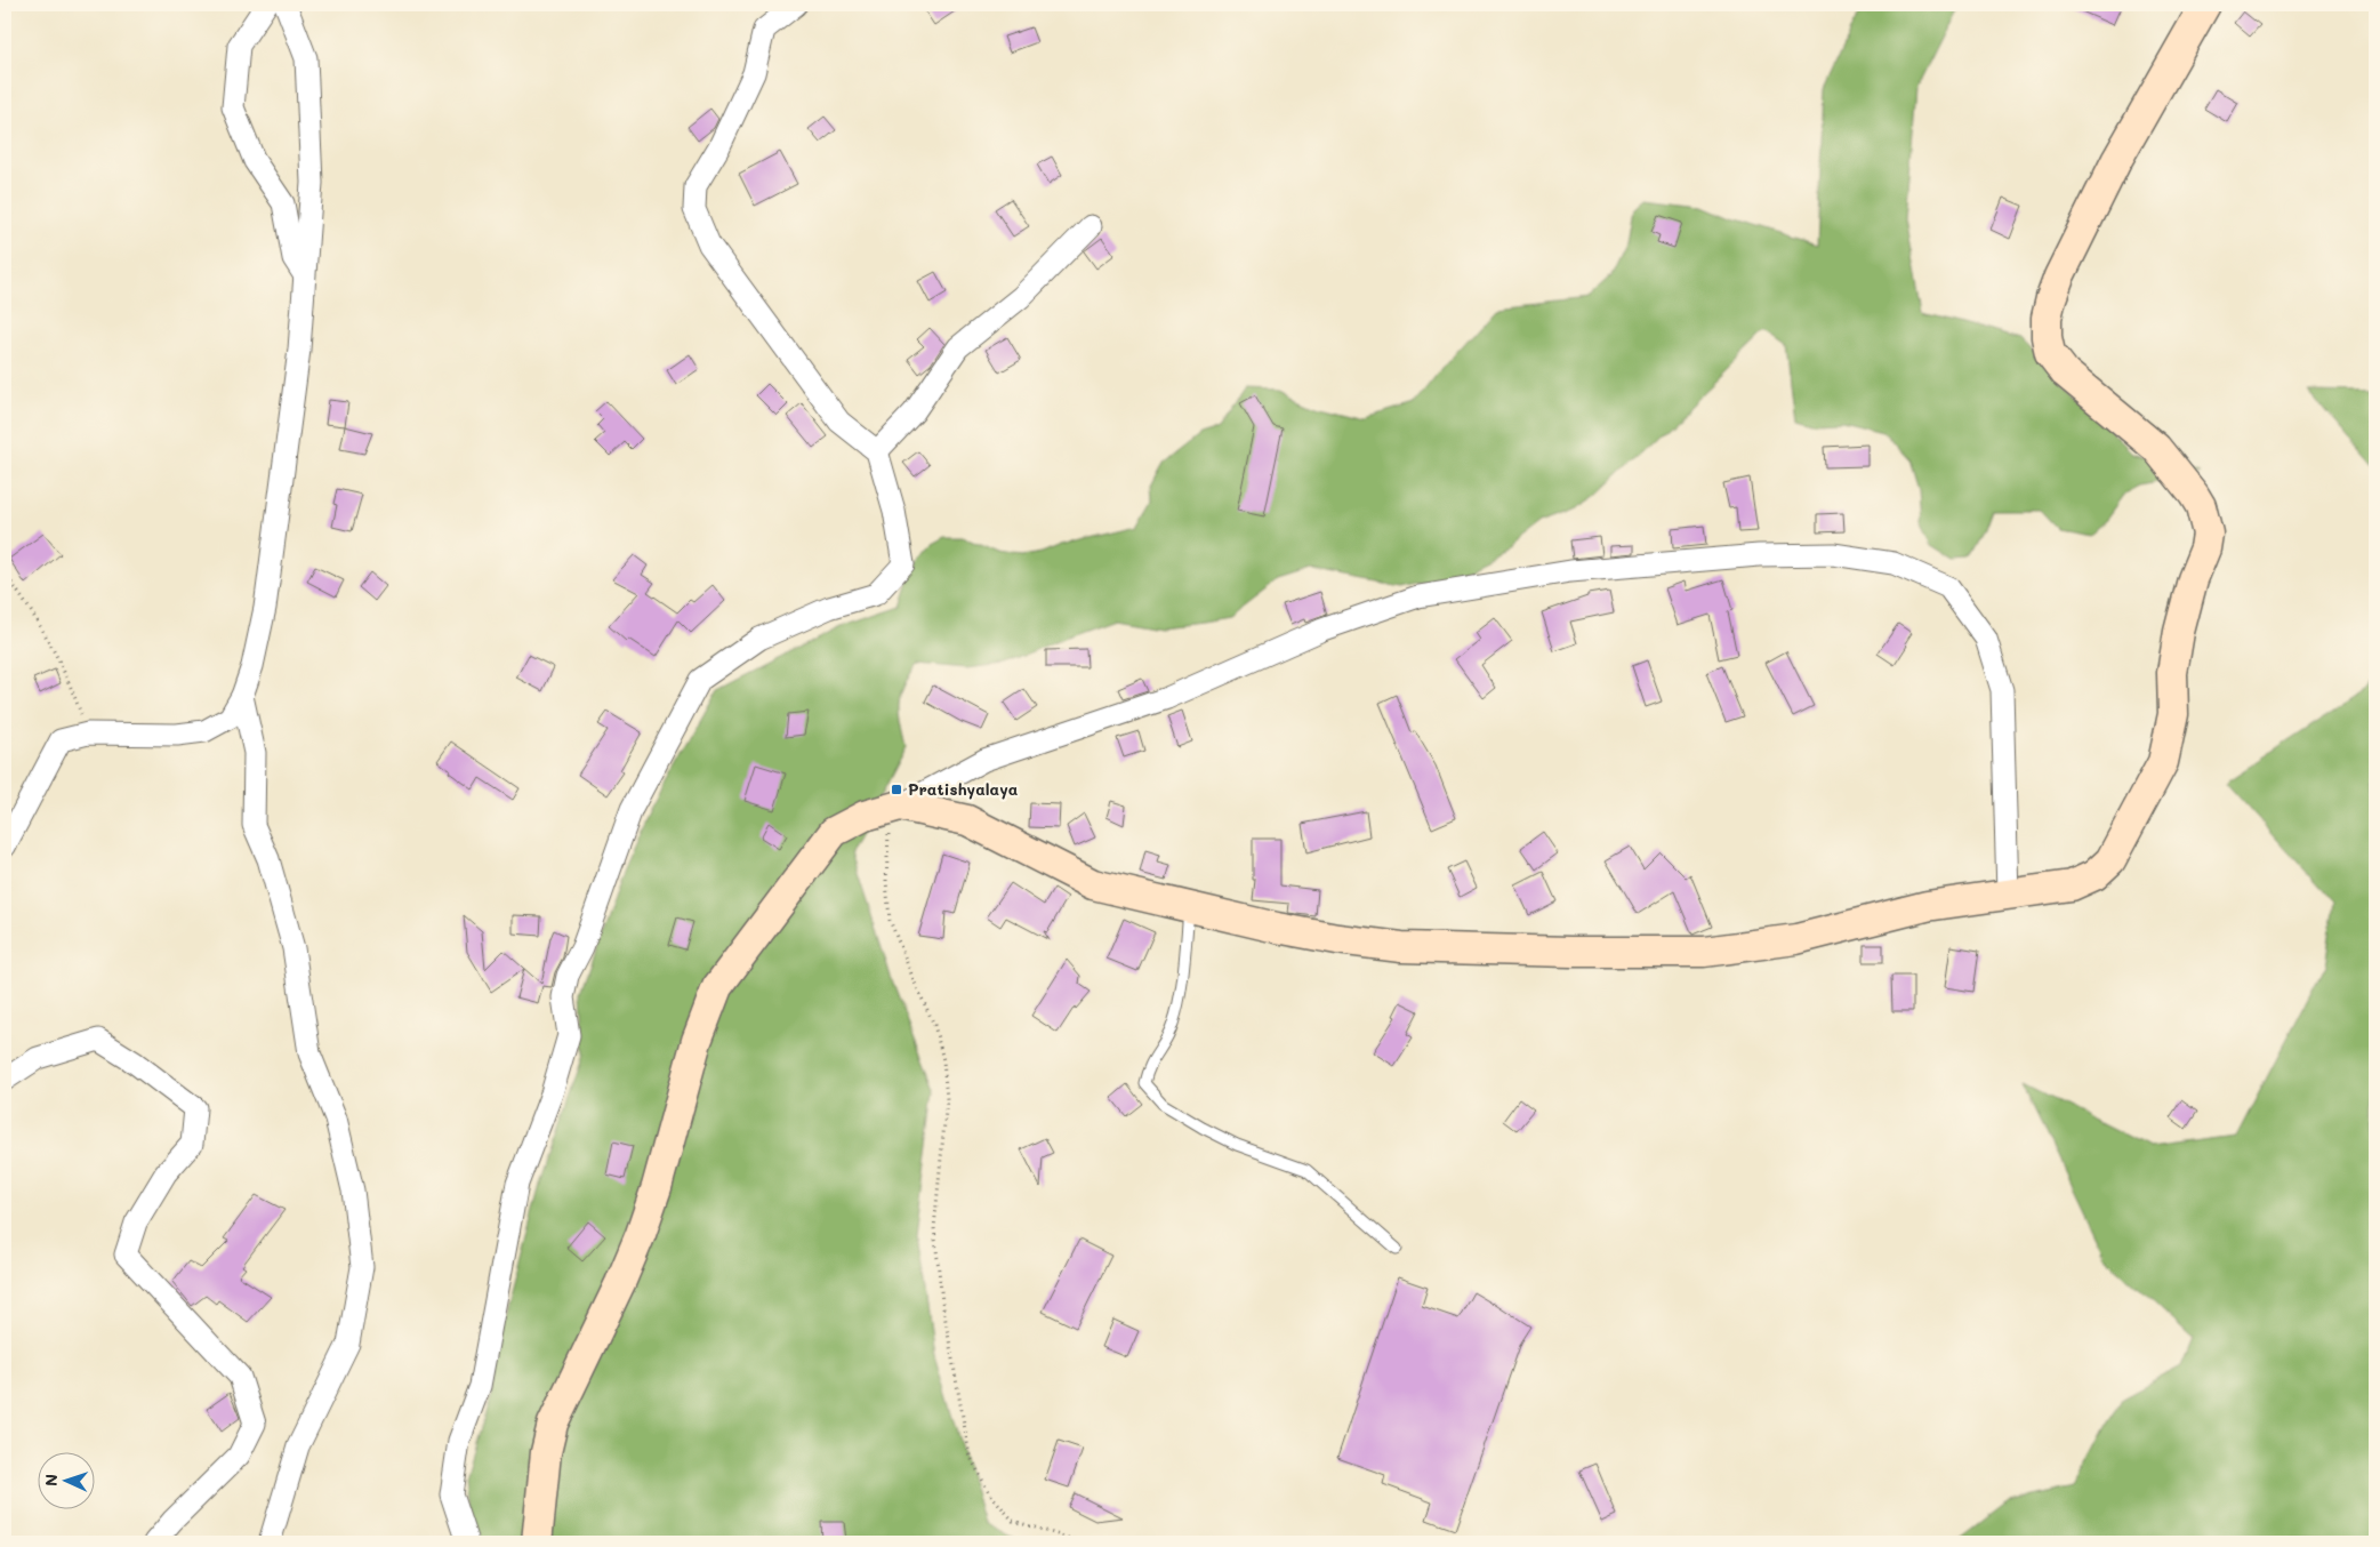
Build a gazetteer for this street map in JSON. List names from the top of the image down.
{
  "places": {
    "transit": ["Pratishyalaya"]
  },
  "north": "left"
}
